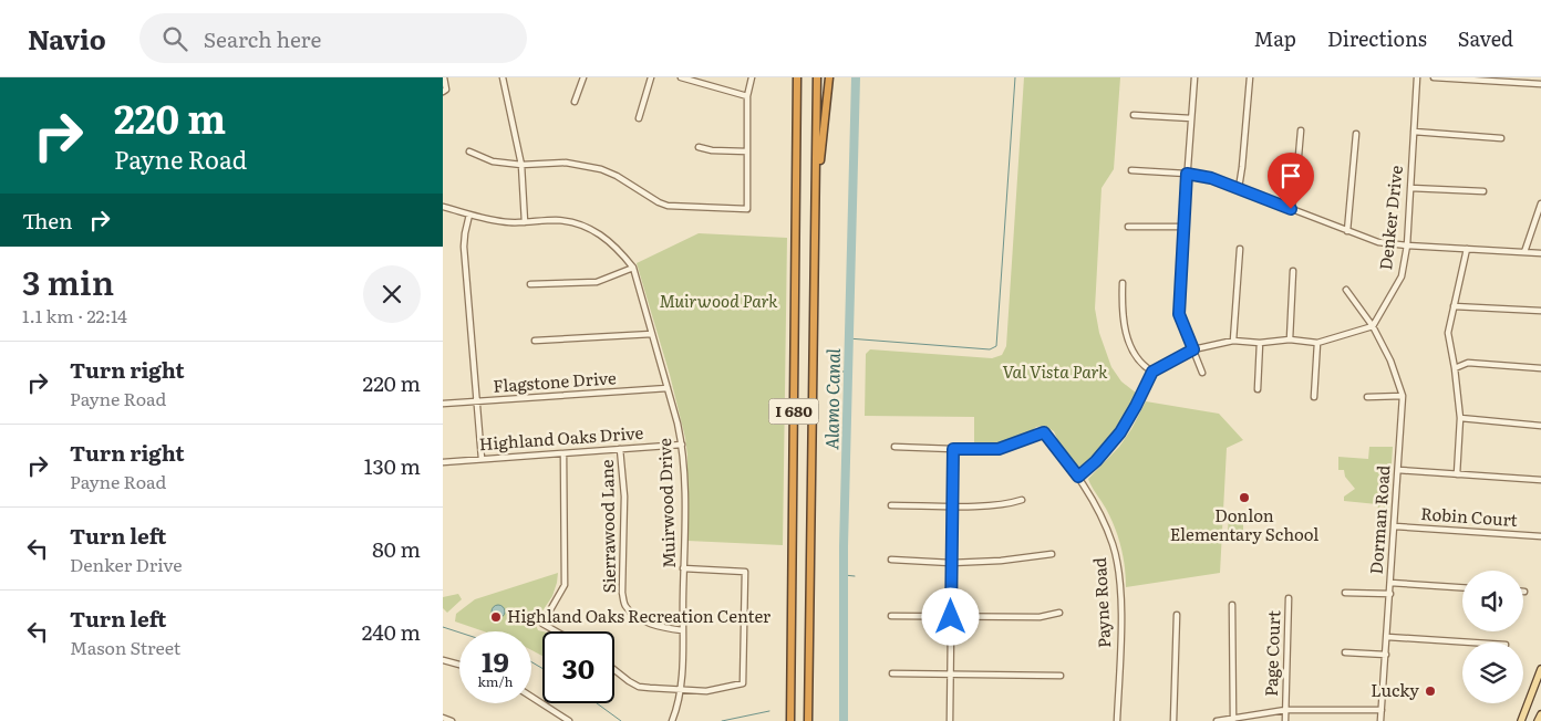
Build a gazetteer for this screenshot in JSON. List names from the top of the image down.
{
  "streets": {
    "highway": ["I 680"],
    "street": [
      "Denker Drive",
      "Flagstone Drive",
      "Highland Oaks Drive",
      "Muirwood Drive",
      "Robin Court",
      "Dorman Road",
      "Sierrawood Lane",
      "Payne Road",
      "Page Court"
    ]
  },
  "crossings": [
    ["Denker Drive", "Dorman Road"],
    ["Flagstone Drive", "Muirwood Drive"],
    ["Highland Oaks Drive", "Muirwood Drive"],
    ["Highland Oaks Drive", "Sierrawood Lane"],
    ["Muirwood Drive", "Sierrawood Lane"],
    ["Robin Court", "Dorman Road"]
  ],
  "water": ["Alamo Canal"],
  "parks": ["Muirwood Park", "Val Vista Park"],
  "places": ["Donlon Elementary School", "Highland Oaks Recreation Center", "Lucky"],
  "page": {
    "header": "Navio",
    "search": "Search here",
    "nav": ["Map", "Directions", "Saved"],
    "turn": ["220 m", "Payne Road"],
    "then": "Then",
    "heading": ["3 min", "1.1 km · 22:14"],
    "list": [
      {
        "name": "Turn right",
        "note": "Payne Road",
        "value": "220 m"
      },
      {
        "name": "Turn right",
        "note": "Payne Road",
        "value": "130 m"
      },
      {
        "name": "Turn left",
        "note": "Denker Drive",
        "value": "80 m"
      },
      {
        "name": "Turn left",
        "note": "Mason Street",
        "value": "240 m"
      }
    ],
    "speed": "19 km/h",
    "limit": "30"
  }
}
